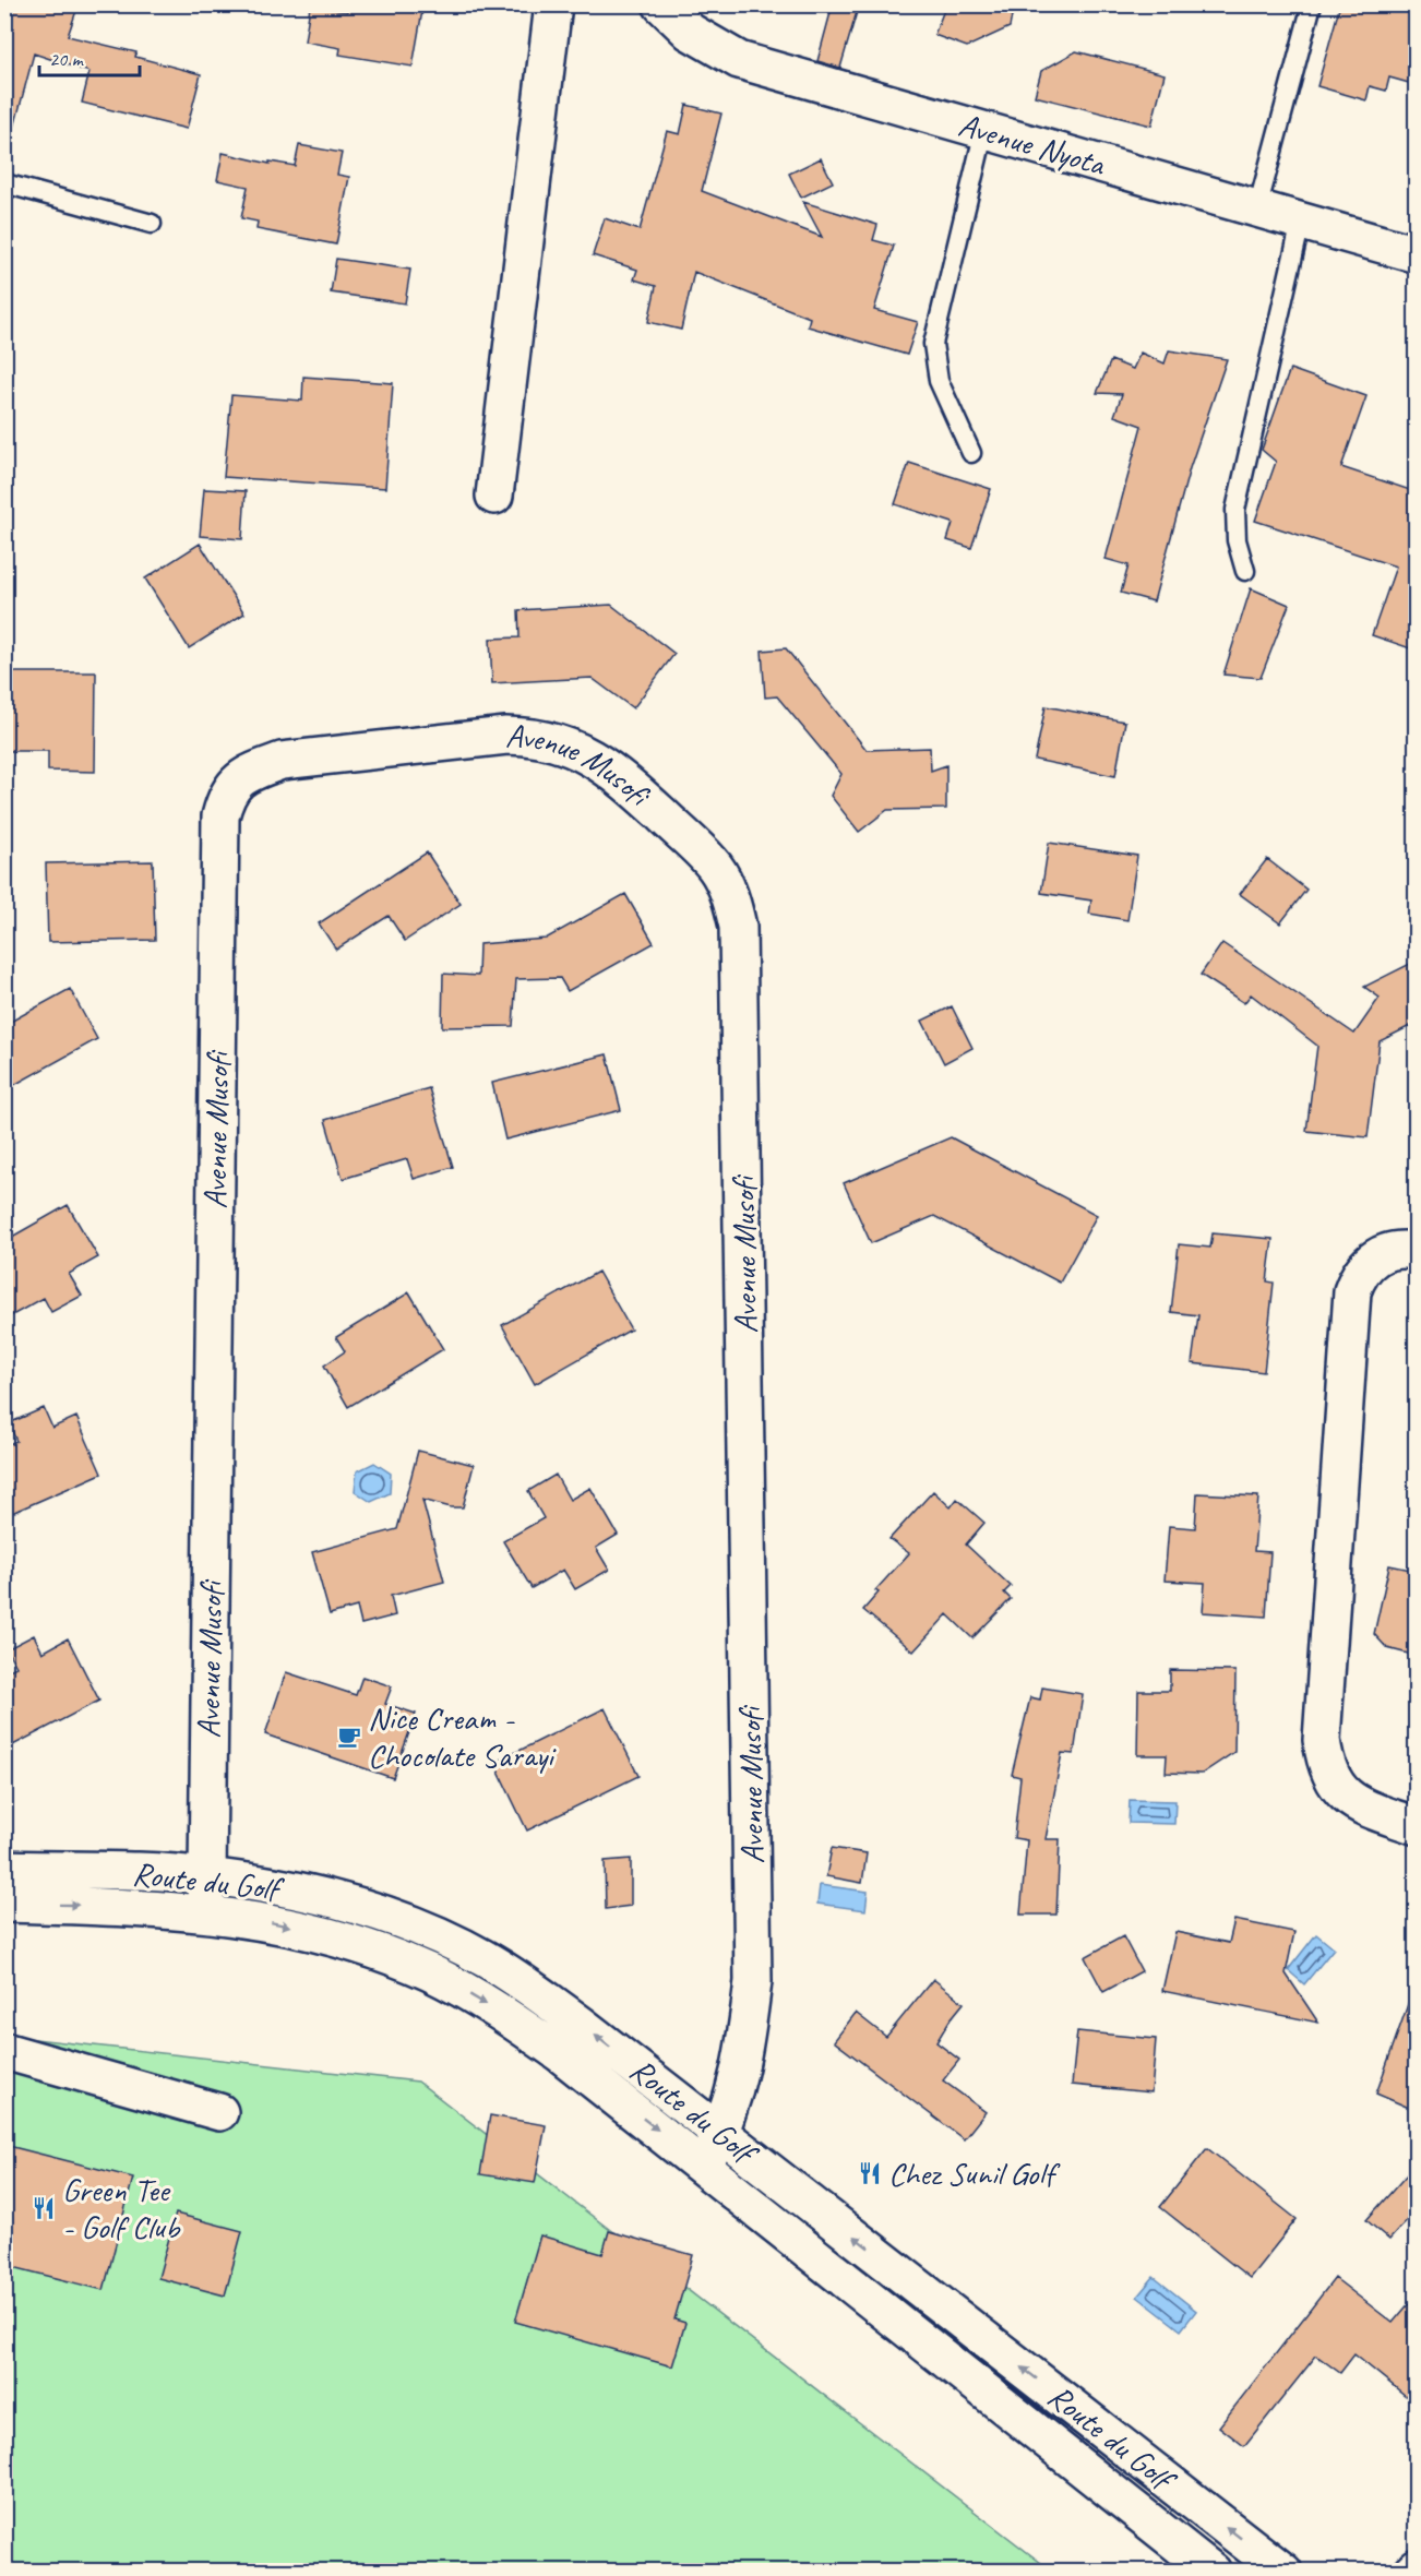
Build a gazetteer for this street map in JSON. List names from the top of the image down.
{
  "streets": {
    "street": ["Avenue Nyota", "Avenue Musofi", "Route du Golf"]
  },
  "crossings": [
    ["Avenue Musofi", "Route du Golf"]
  ],
  "places": {
    "cafe": ["Nice Cream - Chocolate Sarayi"],
    "restaurant": ["Chez Sunil Golf", "Green Tee - Golf Club"]
  },
  "scale_bar": "20 m"
}
